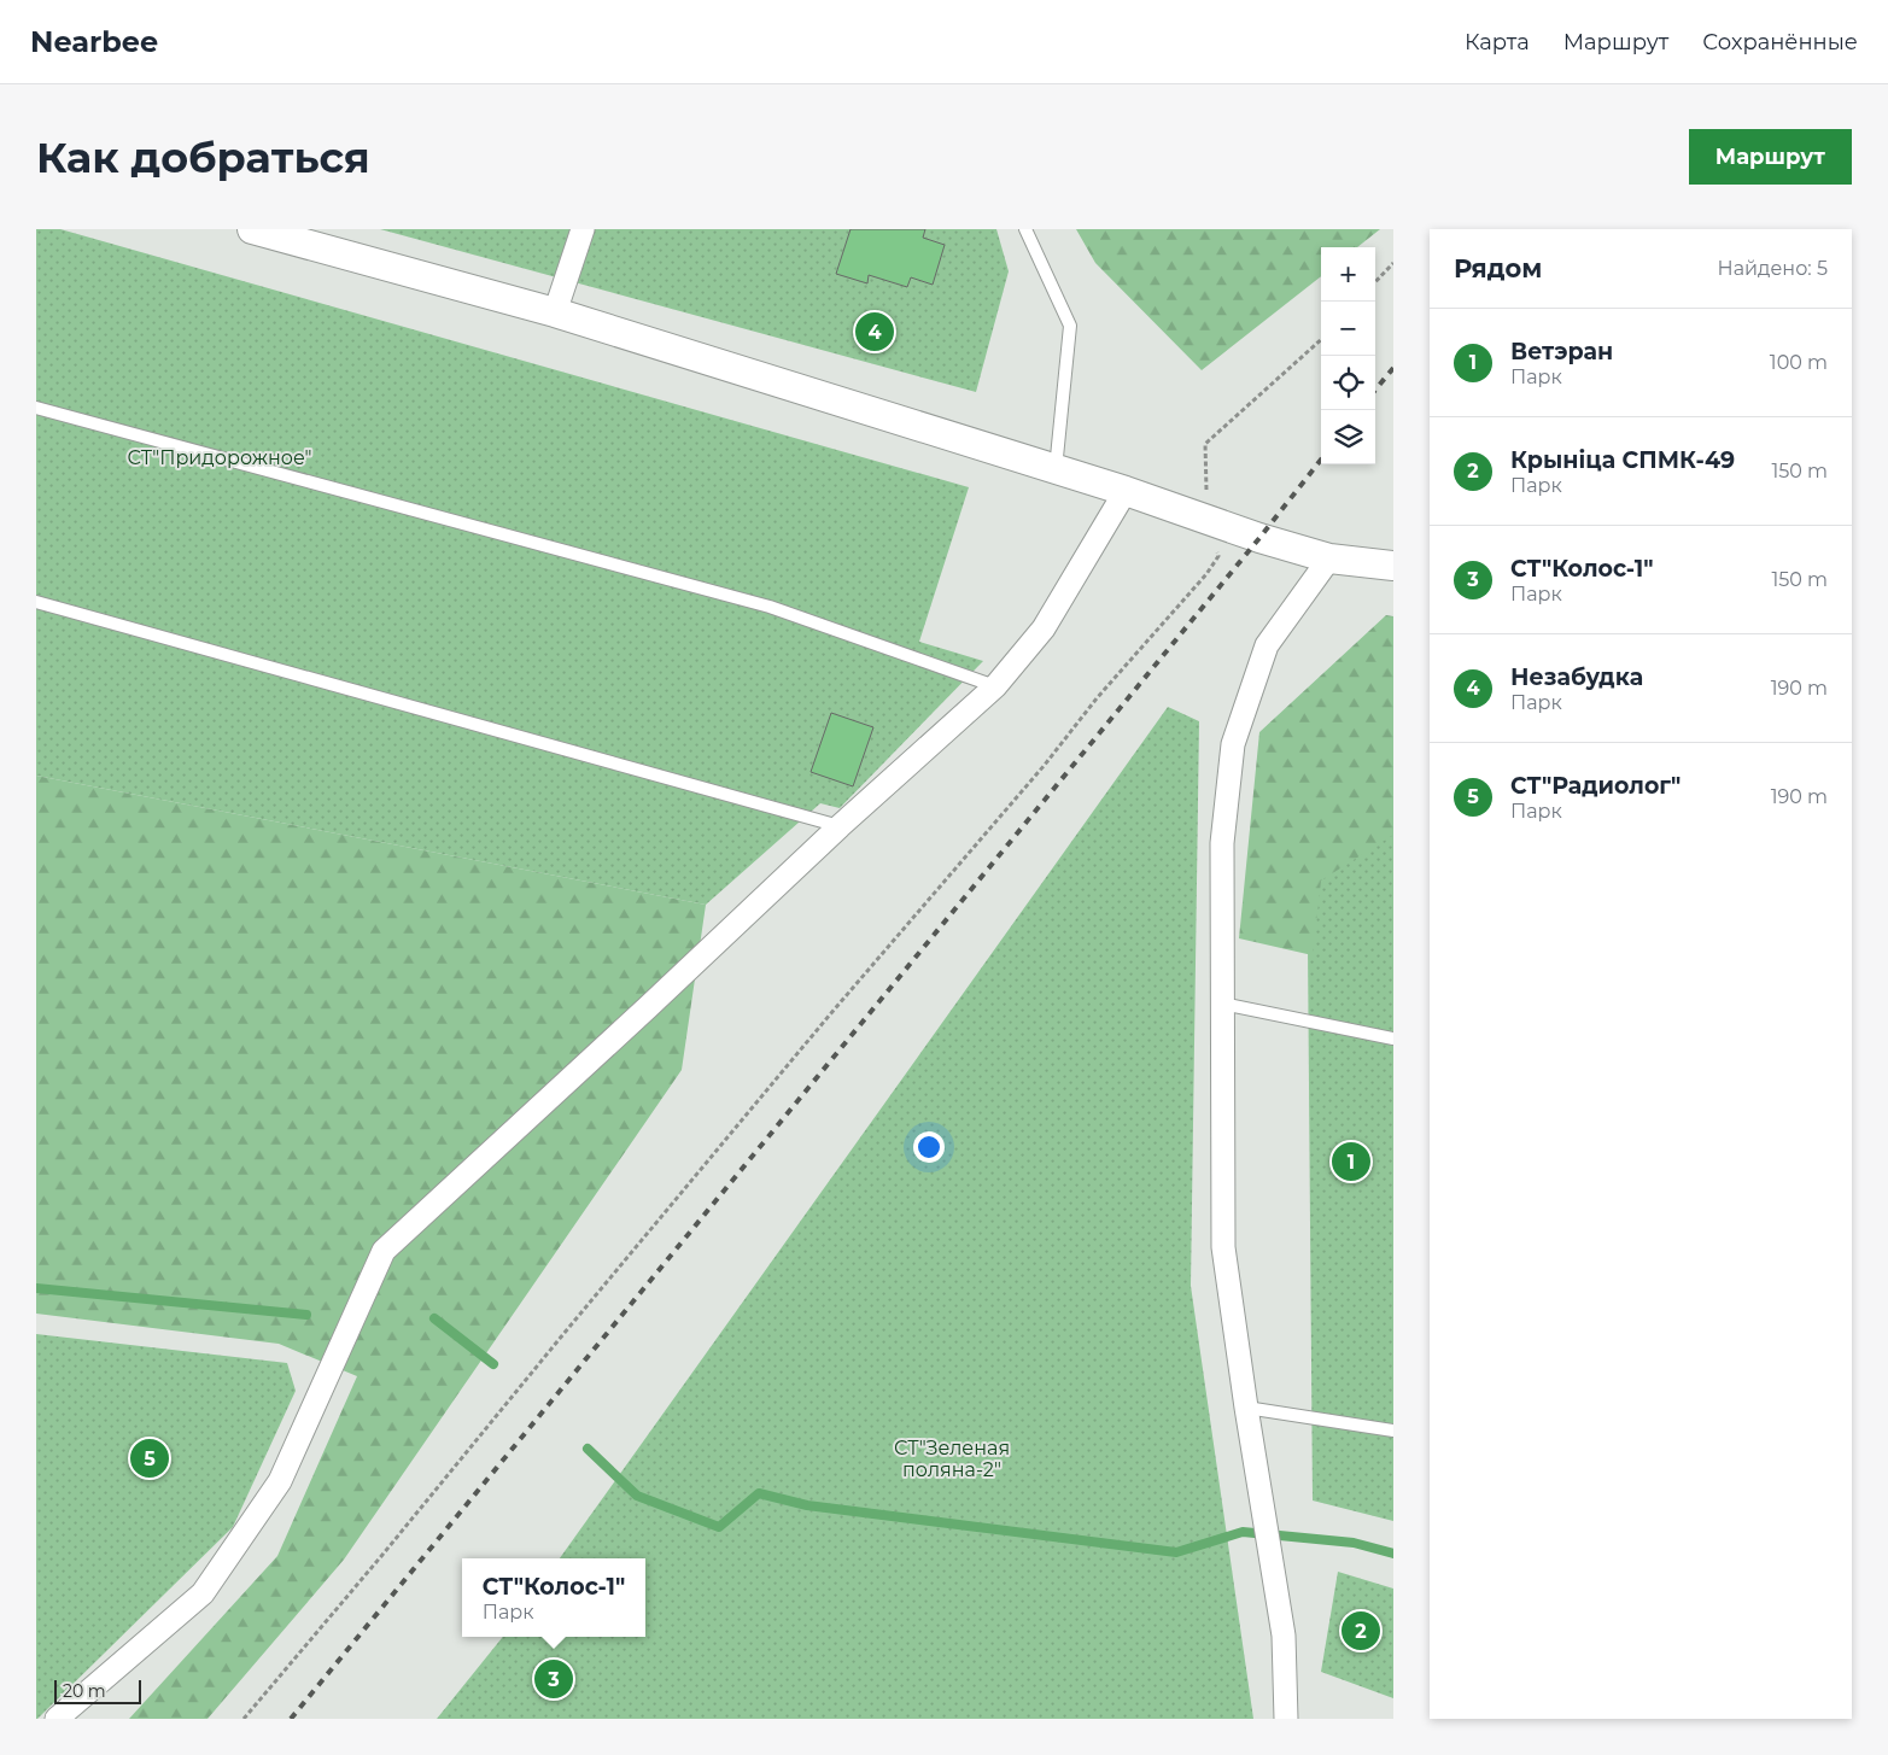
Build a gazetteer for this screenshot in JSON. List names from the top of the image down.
{
  "parks": ["СТ\"Придорожное\"", "СТ\"Зеленая поляна-2\""],
  "scale_bar": "20 m",
  "page": {
    "header": "Nearbee",
    "nav": ["Карта", "Маршрут", "Сохранённые"],
    "buttons": "Маршрут",
    "title": "Как добраться",
    "heading": ["Рядом", "Найдено: 5"],
    "map_buttons": ["+", "−"],
    "list": [
      {
        "mark": "1",
        "name": "Ветэран",
        "note": "Парк",
        "value": "100 m"
      },
      {
        "mark": "2",
        "name": "Крыніца СПМК-49",
        "note": "Парк",
        "value": "150 m"
      },
      {
        "mark": "3",
        "name": "СТ\"Колос-1\"",
        "note": "Парк",
        "value": "150 m"
      },
      {
        "mark": "4",
        "name": "Незабудка",
        "note": "Парк",
        "value": "190 m"
      },
      {
        "mark": "5",
        "name": "СТ\"Радиолог\"",
        "note": "Парк",
        "value": "190 m"
      }
    ],
    "pins": [
      "4",
      "1",
      "5",
      "2",
      "3"
    ],
    "popup": ["СТ\"Колос-1\"", "Парк"],
    "scale": "20 m"
  }
}
